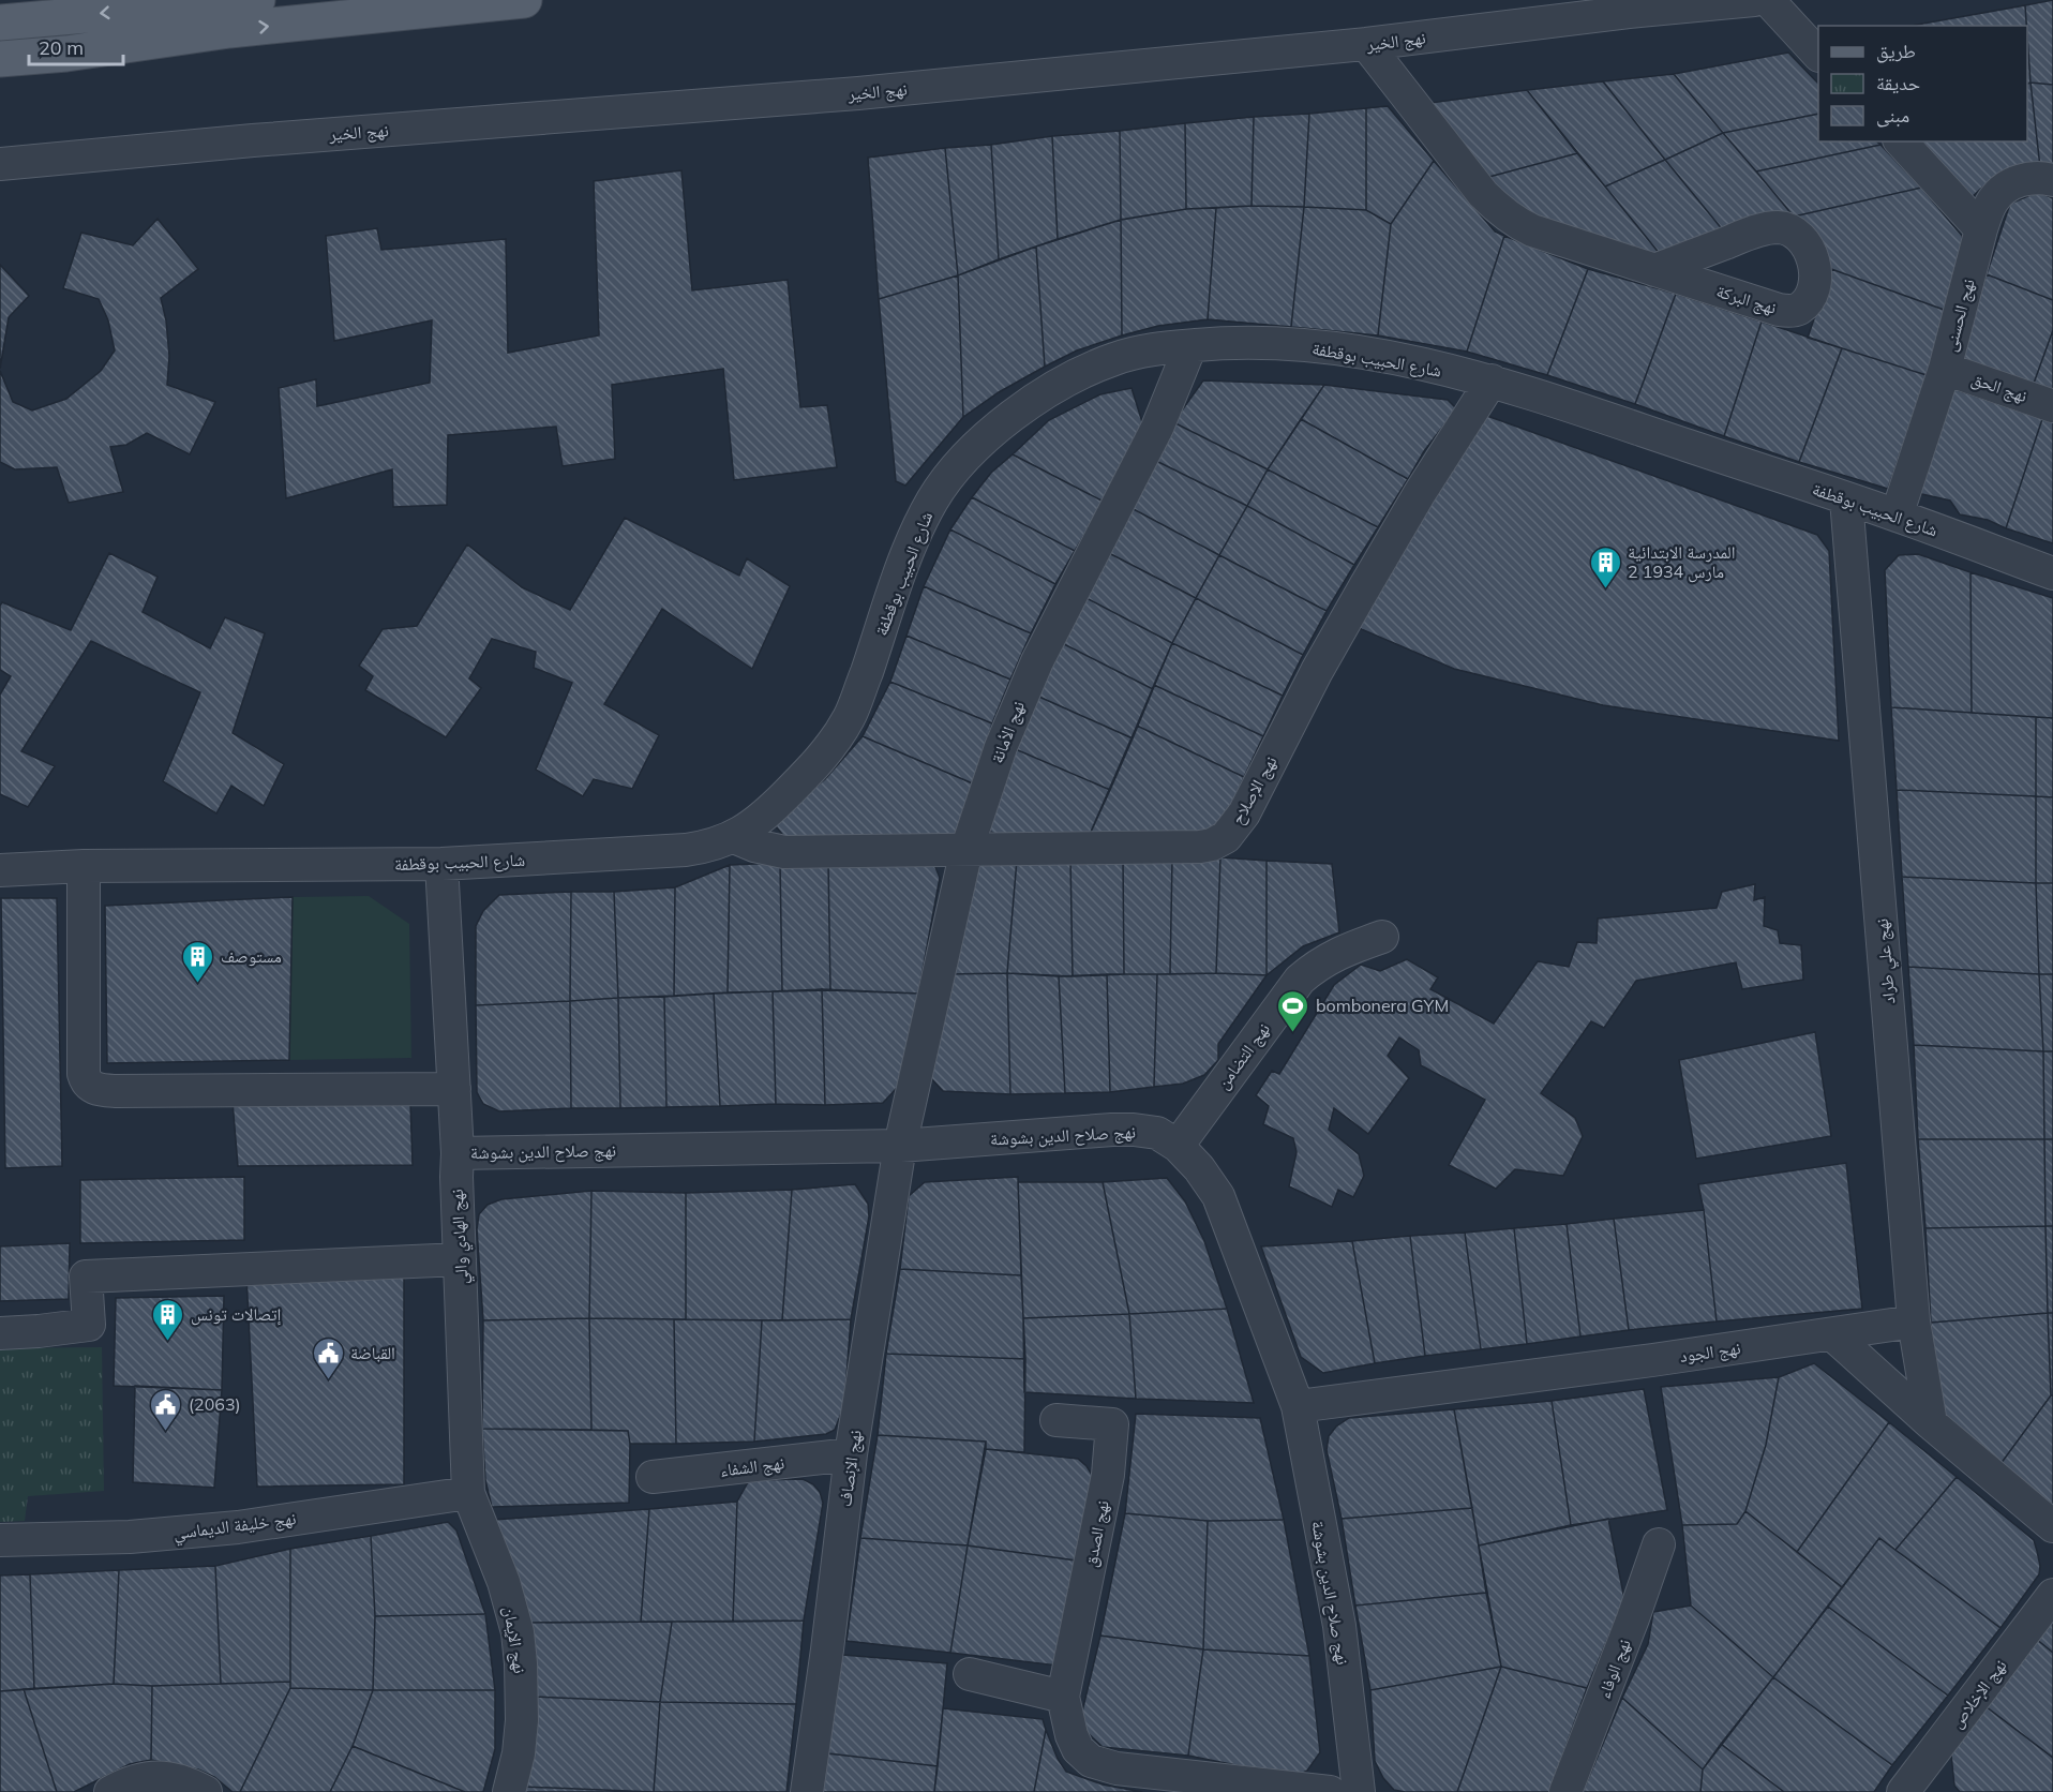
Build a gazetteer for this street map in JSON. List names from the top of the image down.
{
  "streets": {
    "street": [
      "نهج الخير",
      "نهج الحسنى",
      "شارع الحبيب بوقطفة",
      "نهج الحق",
      "نهج الأمانة",
      "نهج الإصلاح",
      "نهج علي طراد",
      "نهج التضامن",
      "نهج صلاح الدين بشوشة",
      "نهج الهادي والي",
      "نهج الجود",
      "نهج الشفاء",
      "نهج الإنصاف",
      "نهج خليفة الديماسي",
      "نهج الصدق",
      "نهج الإيمان",
      "نهج الوفاء",
      "نهج الإخلاص"
    ]
  },
  "crossings": [
    ["نهج الحسنى", "شارع الحبيب بوقطفة"],
    ["نهج الحسنى", "نهج الحق"],
    ["شارع الحبيب بوقطفة", "نهج الأمانة"],
    ["شارع الحبيب بوقطفة", "نهج الإصلاح"],
    ["شارع الحبيب بوقطفة", "نهج علي طراد"],
    ["شارع الحبيب بوقطفة", "نهج الهادي والي"],
    ["نهج الأمانة", "نهج الإصلاح"],
    ["نهج الأمانة", "نهج صلاح الدين بشوشة"],
    ["نهج الأمانة", "نهج الإنصاف"],
    ["نهج علي طراد", "نهج الجود"],
    ["نهج التضامن", "نهج صلاح الدين بشوشة"],
    ["نهج صلاح الدين بشوشة", "نهج الهادي والي"],
    ["نهج صلاح الدين بشوشة", "نهج الجود"],
    ["نهج صلاح الدين بشوشة", "نهج الإنصاف"],
    ["نهج الهادي والي", "نهج خليفة الديماسي"],
    ["نهج الهادي والي", "نهج الإيمان"],
    ["نهج الشفاء", "نهج الإنصاف"],
    ["نهج خليفة الديماسي", "نهج الإيمان"]
  ],
  "places": {
    "building": ["المدرسة الابتدائية 2 مارس 1934", "مستوصف", "إتصالات تونس"],
    "sports": ["bombonera GYM"],
    "public building": ["القباضة", "(2063)"]
  },
  "legend": ["طريق", "حديقة", "مبنى"],
  "scale_bar": "20 m"
}
